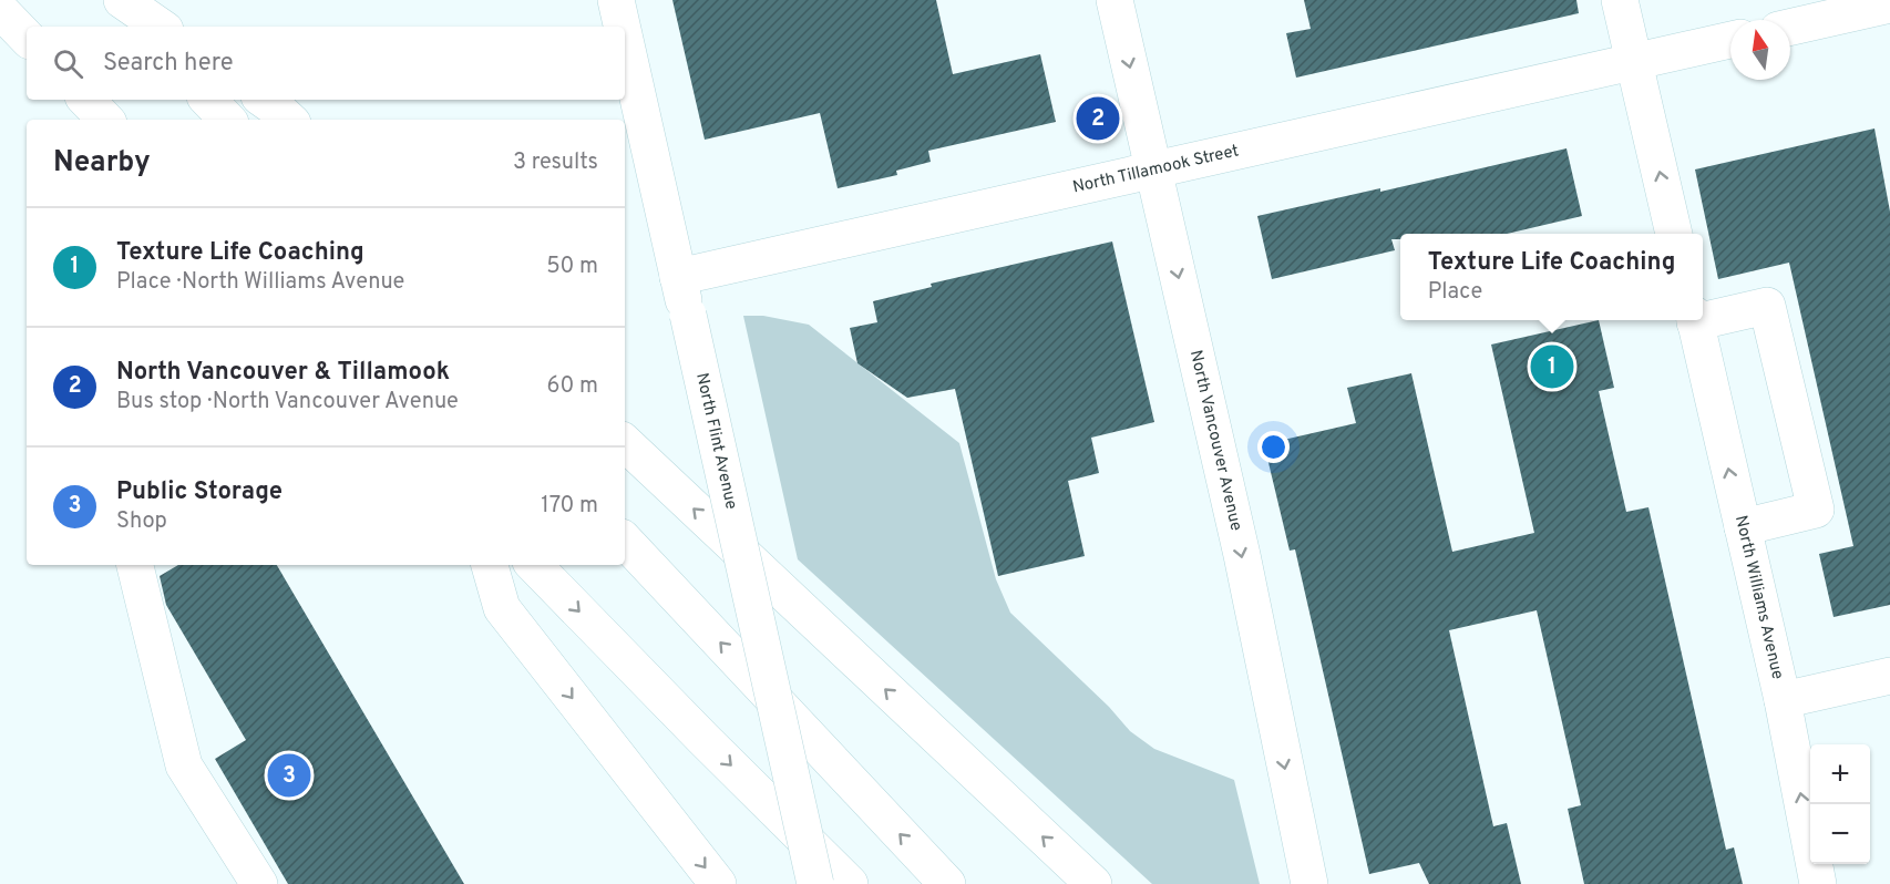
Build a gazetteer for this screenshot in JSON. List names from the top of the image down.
{
  "streets": {
    "main road": [
      "North Tillamook Street",
      "North Vancouver Avenue",
      "North Flint Avenue",
      "North Williams Avenue"
    ]
  },
  "crossings": [
    ["North Tillamook Street", "North Vancouver Avenue"],
    ["North Tillamook Street", "North Flint Avenue"]
  ],
  "one_way": ["North Vancouver Avenue", "North Williams Avenue"],
  "north": "top",
  "page": {
    "search": "Search here",
    "pins": ["2", "1", "3"],
    "heading": ["Nearby", "3 results"],
    "list": [
      {
        "mark": "1",
        "name": "Texture Life Coaching",
        "note": "Place · North Williams Avenue",
        "value": "50 m"
      },
      {
        "mark": "2",
        "name": "North Vancouver & Tillamook",
        "note": "Bus stop · North Vancouver Avenue",
        "value": "60 m"
      },
      {
        "mark": "3",
        "name": "Public Storage",
        "note": "Shop",
        "value": "170 m"
      }
    ],
    "popup": ["Texture Life Coaching", "Place"],
    "map_buttons": ["+", "−"]
  }
}
